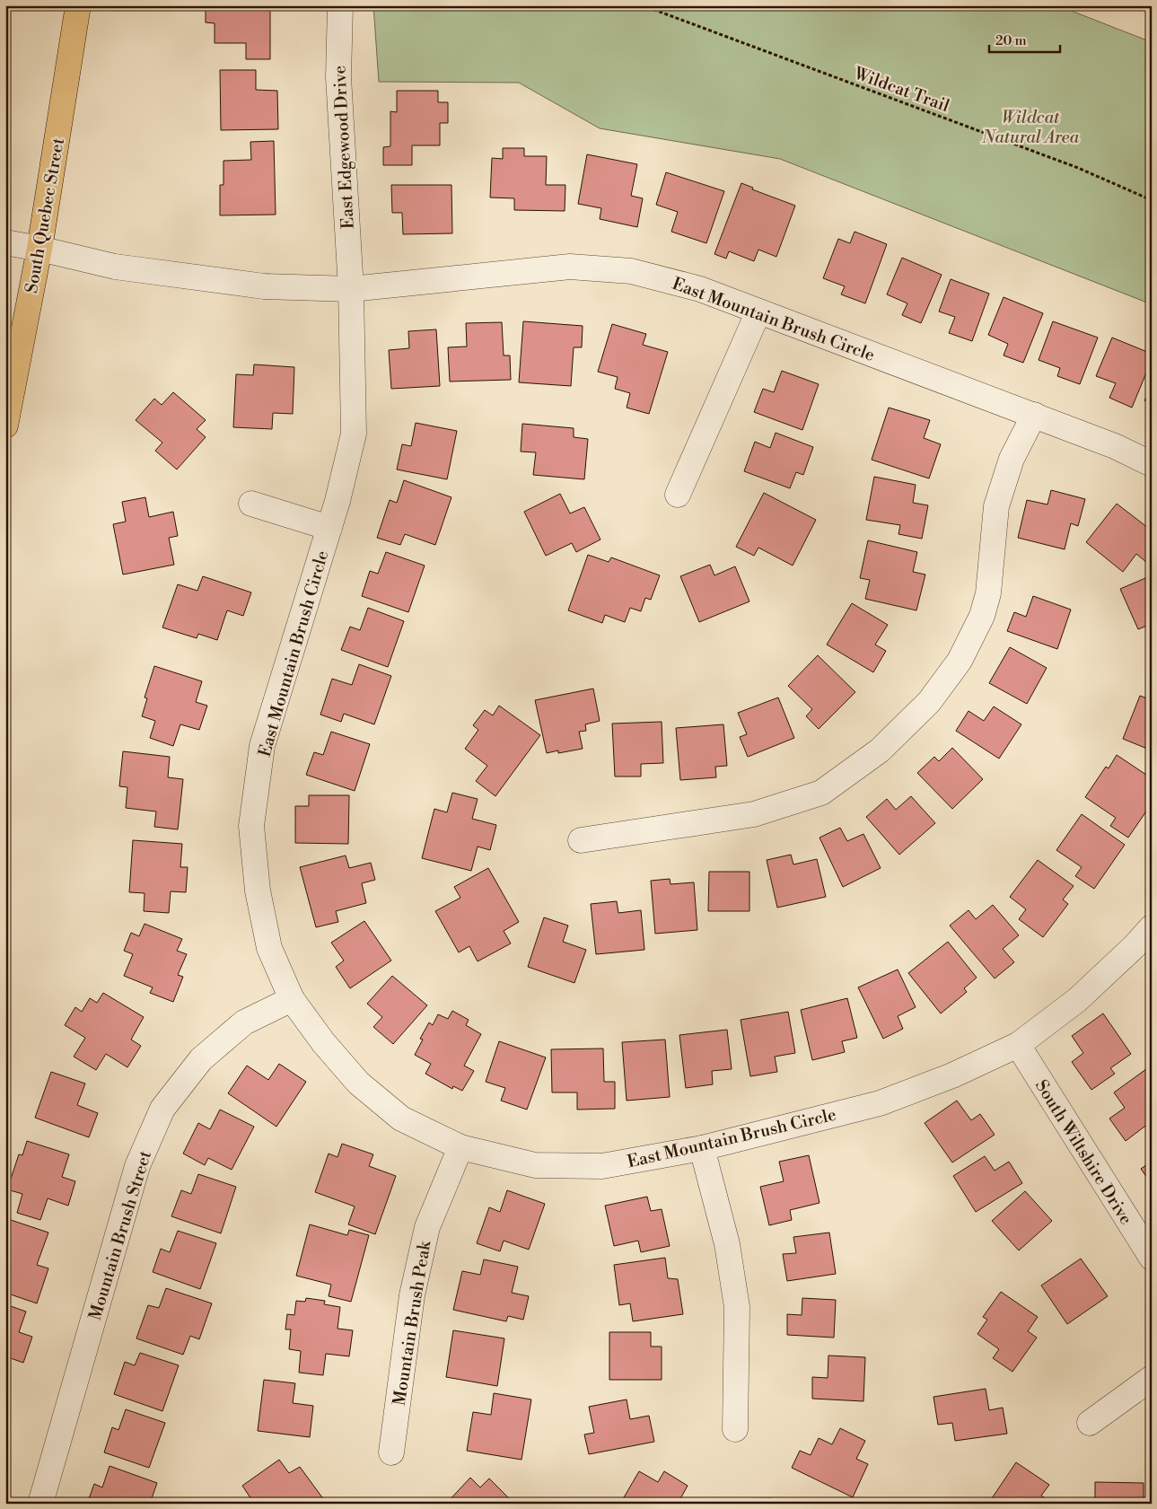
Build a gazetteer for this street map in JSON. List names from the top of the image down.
{
  "streets": {
    "main road": ["South Quebec Street"],
    "street": [
      "East Edgewood Drive",
      "East Mountain Brush Circle",
      "South Wiltshire Drive",
      "Mountain Brush Street",
      "Mountain Brush Peak"
    ],
    "path": ["Wildcat Trail"]
  },
  "crossings": [
    ["East Edgewood Drive", "East Mountain Brush Circle"],
    ["South Quebec Street", "East Mountain Brush Circle"],
    ["East Mountain Brush Circle", "South Wiltshire Drive"],
    ["East Mountain Brush Circle", "Mountain Brush Street"],
    ["East Mountain Brush Circle", "Mountain Brush Peak"]
  ],
  "parks": ["Wildcat Natural Area"],
  "scale_bar": "20 m"
}
